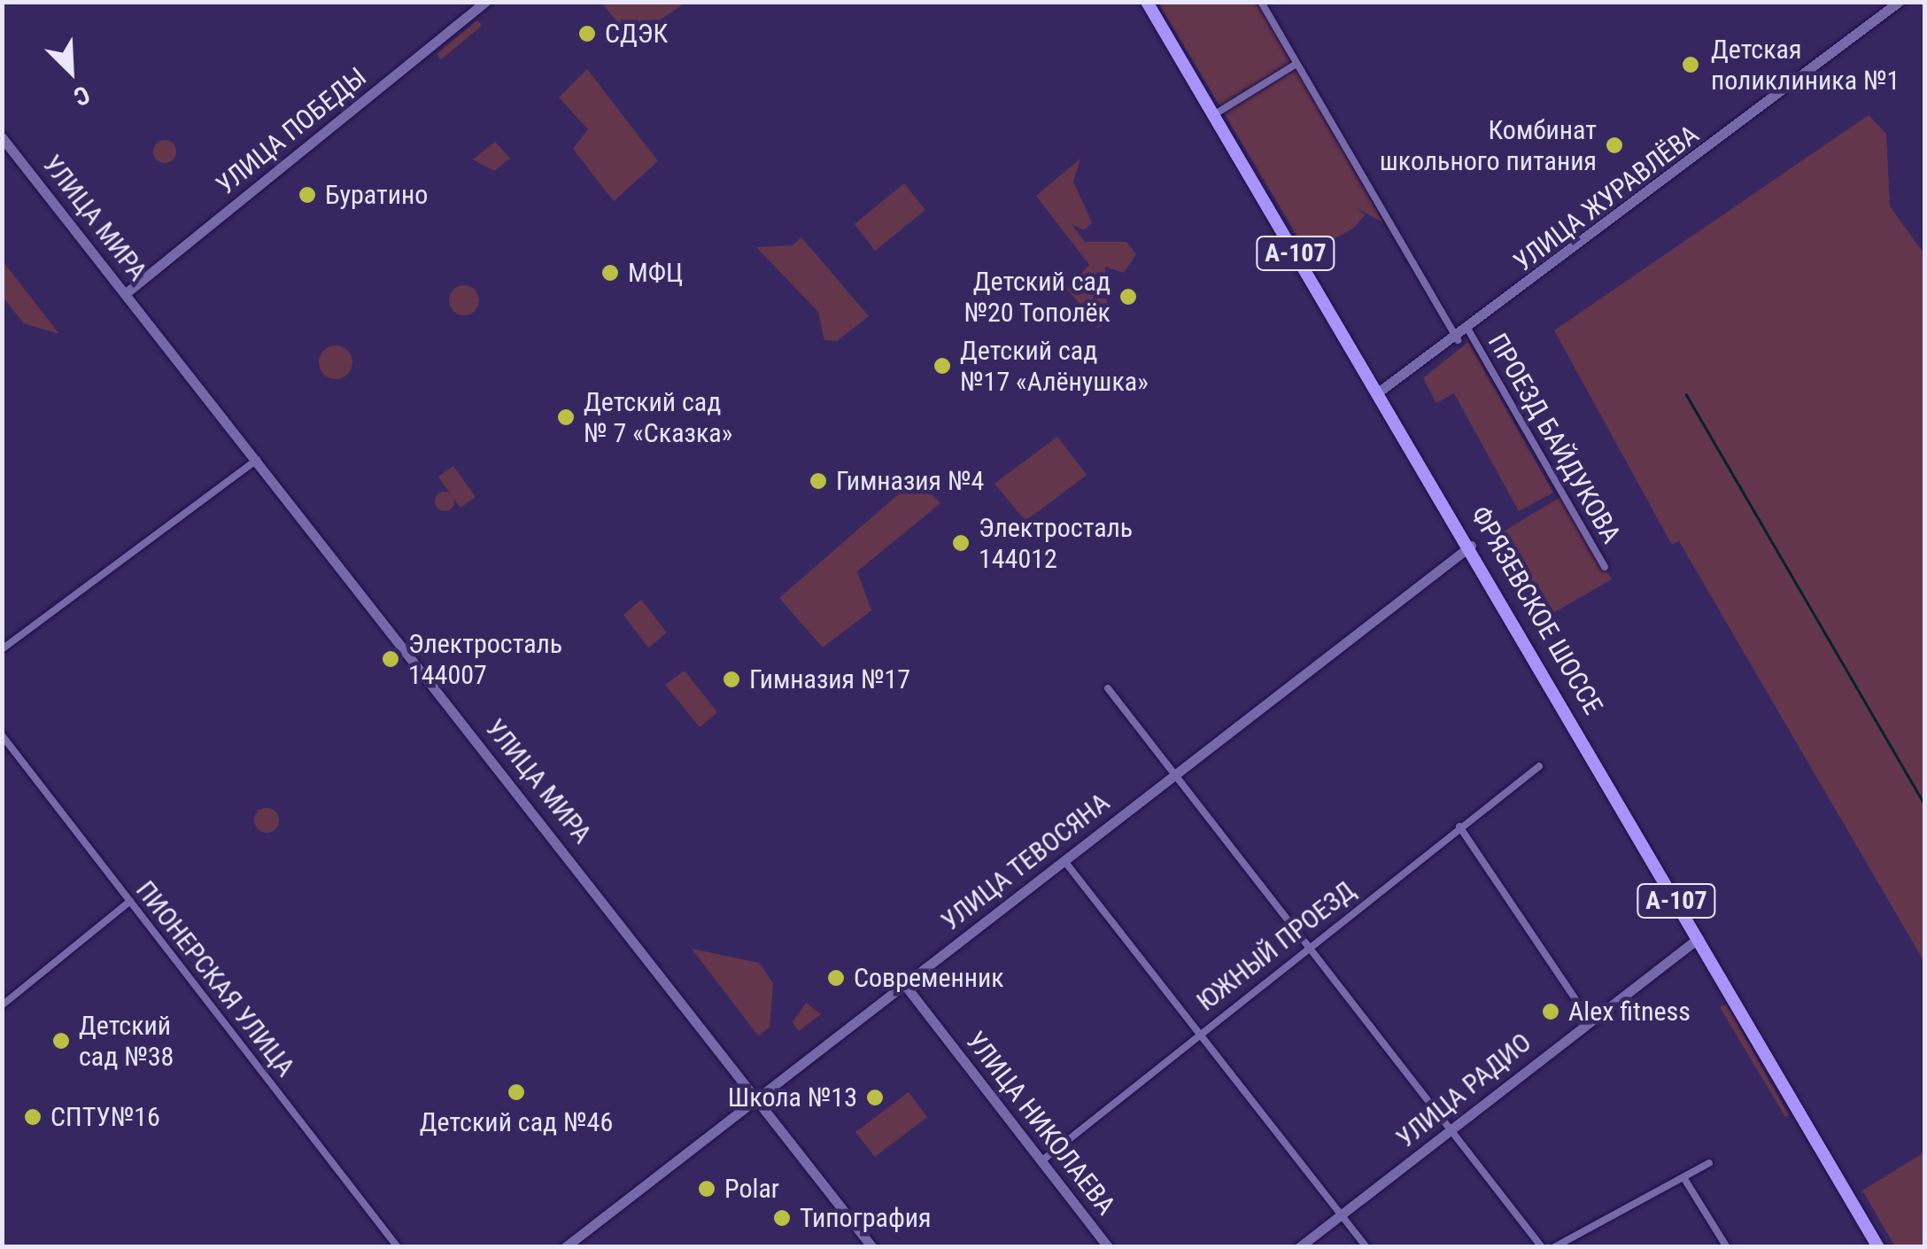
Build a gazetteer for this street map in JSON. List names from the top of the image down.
{
  "streets": {
    "highway": ["А-107", "ФРЯЗЕВСКОЕ ШОССЕ"],
    "main road": [
      "УЛИЦА ПОБЕДЫ",
      "УЛИЦА ЖУРАВЛЁВА",
      "УЛИЦА МИРА",
      "УЛИЦА ТЕВОСЯНА",
      "УЛИЦА РАДИО",
      "УЛИЦА НИКОЛАЕВА"
    ],
    "street": ["ПРОЕЗД БАЙДУКОВА", "ЮЖНЫЙ ПРОЕЗД", "ПИОНЕРСКАЯ УЛИЦА"]
  },
  "crossings": [
    ["УЛИЦА ПОБЕДЫ", "УЛИЦА МИРА"],
    ["УЛИЦА ЖУРАВЛЁВА", "ПРОЕЗД БАЙДУКОВА"],
    ["УЛИЦА ЖУРАВЛЁВА", "ФРЯЗЕВСКОЕ ШОССЕ"],
    ["УЛИЦА МИРА", "УЛИЦА ТЕВОСЯНА"],
    ["ФРЯЗЕВСКОЕ ШОССЕ", "УЛИЦА ТЕВОСЯНА"],
    ["ФРЯЗЕВСКОЕ ШОССЕ", "УЛИЦА РАДИО"],
    ["УЛИЦА ТЕВОСЯНА", "УЛИЦА НИКОЛАЕВА"],
    ["ЮЖНЫЙ ПРОЕЗД", "УЛИЦА НИКОЛАЕВА"]
  ],
  "places": [
    "СДЭК",
    "Детская поликлиника №1",
    "Комбинат школьного питания",
    "Буратино",
    "МФЦ",
    "Детский сад №20 Тополёк",
    "Детский сад №17 «Алёнушка»",
    "Детский сад № 7 «Сказка»",
    "Гимназия №4",
    "Электросталь 144012",
    "Электросталь 144007",
    "Гимназия №17",
    "Современник",
    "Alex fitness",
    "Детский сад №38",
    "Детский сад №46",
    "Школа №13",
    "СПТУ№16",
    "Polar",
    "Типография"
  ],
  "north": "bottom right"
}
